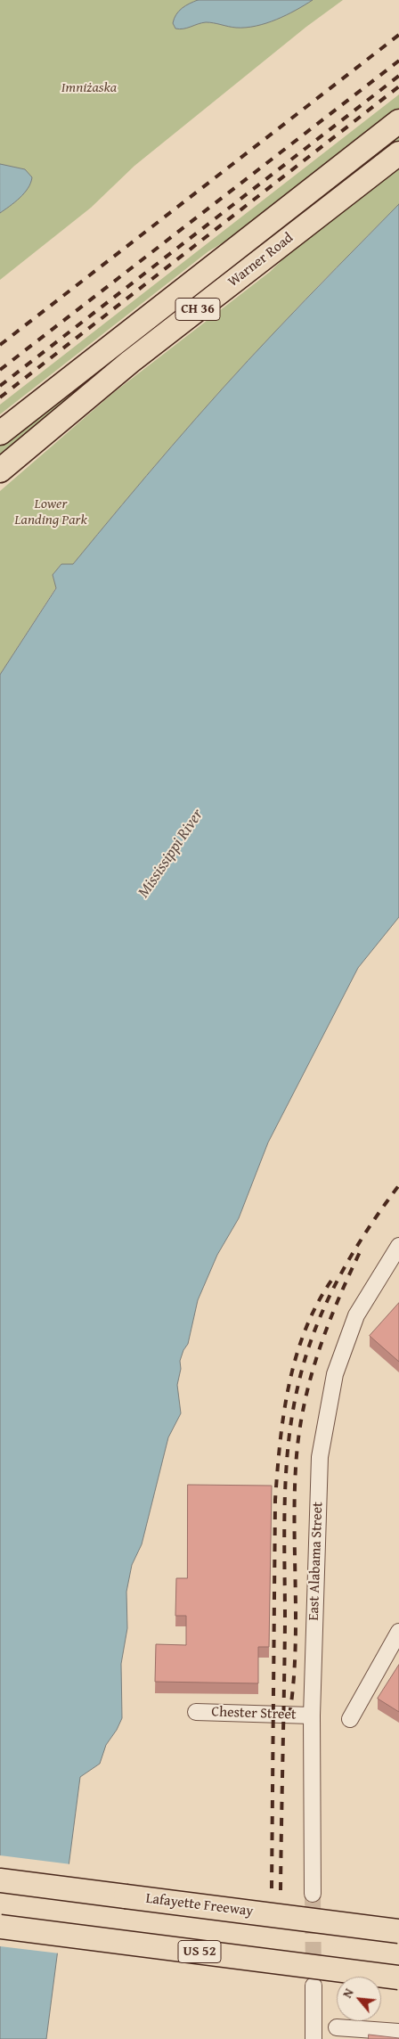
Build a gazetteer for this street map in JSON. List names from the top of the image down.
{
  "streets": {
    "highway": [
      "Warner Road",
      "CH 36",
      "Lafayette Freeway",
      "US 52"
    ],
    "street": ["East Alabama Street", "Chester Street"]
  },
  "crossings": [
    ["East Alabama Street", "Chester Street"]
  ],
  "water": ["Mississippi River"],
  "parks": ["Imniżaska", "Lower Landing Park"],
  "north": "top left"
}
